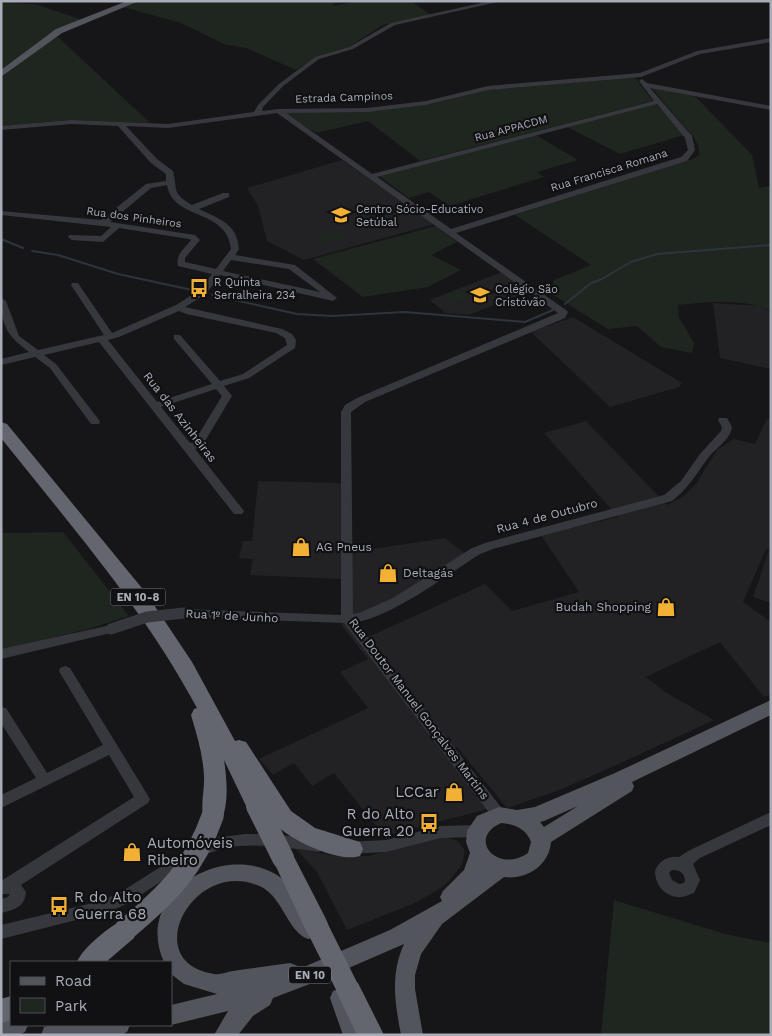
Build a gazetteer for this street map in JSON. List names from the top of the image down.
{
  "streets": {
    "highway": ["EN 10-8"],
    "main road": ["EN 10"],
    "street": [
      "Estrada Campinos",
      "Rua APPACDM",
      "Rua Francisca Romana",
      "Rua dos Pinheiros",
      "Rua das Azinheiras",
      "Rua 4 de Outubro",
      "Rua 1º de Junho",
      "Rua Doutor Manuel Gonçalves Martins"
    ]
  },
  "crossings": [
    ["Estrada Campinos", "Rua Francisca Romana"],
    ["Estrada Campinos", "Rua Doutor Manuel Gonçalves Martins"],
    ["Rua APPACDM", "Rua Francisca Romana"],
    ["Rua APPACDM", "Rua Doutor Manuel Gonçalves Martins"],
    ["Rua Francisca Romana", "Rua Doutor Manuel Gonçalves Martins"],
    ["Rua 4 de Outubro", "Rua 1º de Junho"],
    ["Rua 4 de Outubro", "Rua Doutor Manuel Gonçalves Martins"],
    ["Rua 1º de Junho", "Rua Doutor Manuel Gonçalves Martins"],
    ["Rua Doutor Manuel Gonçalves Martins", "EN 10"]
  ],
  "places": {
    "school or university": ["Centro Sócio-Educativo Setúbal", "Colégio São Cristóvão"],
    "bus stop": ["R Quinta Serralheira 234", "R do Alto Guerra 20", "R do Alto Guerra 68"],
    "shop": [
      "AG Pneus",
      "Deltagás",
      "Budah Shopping",
      "LCCar",
      "Automóveis Ribeiro"
    ]
  },
  "legend": ["Road", "Park"]
}
